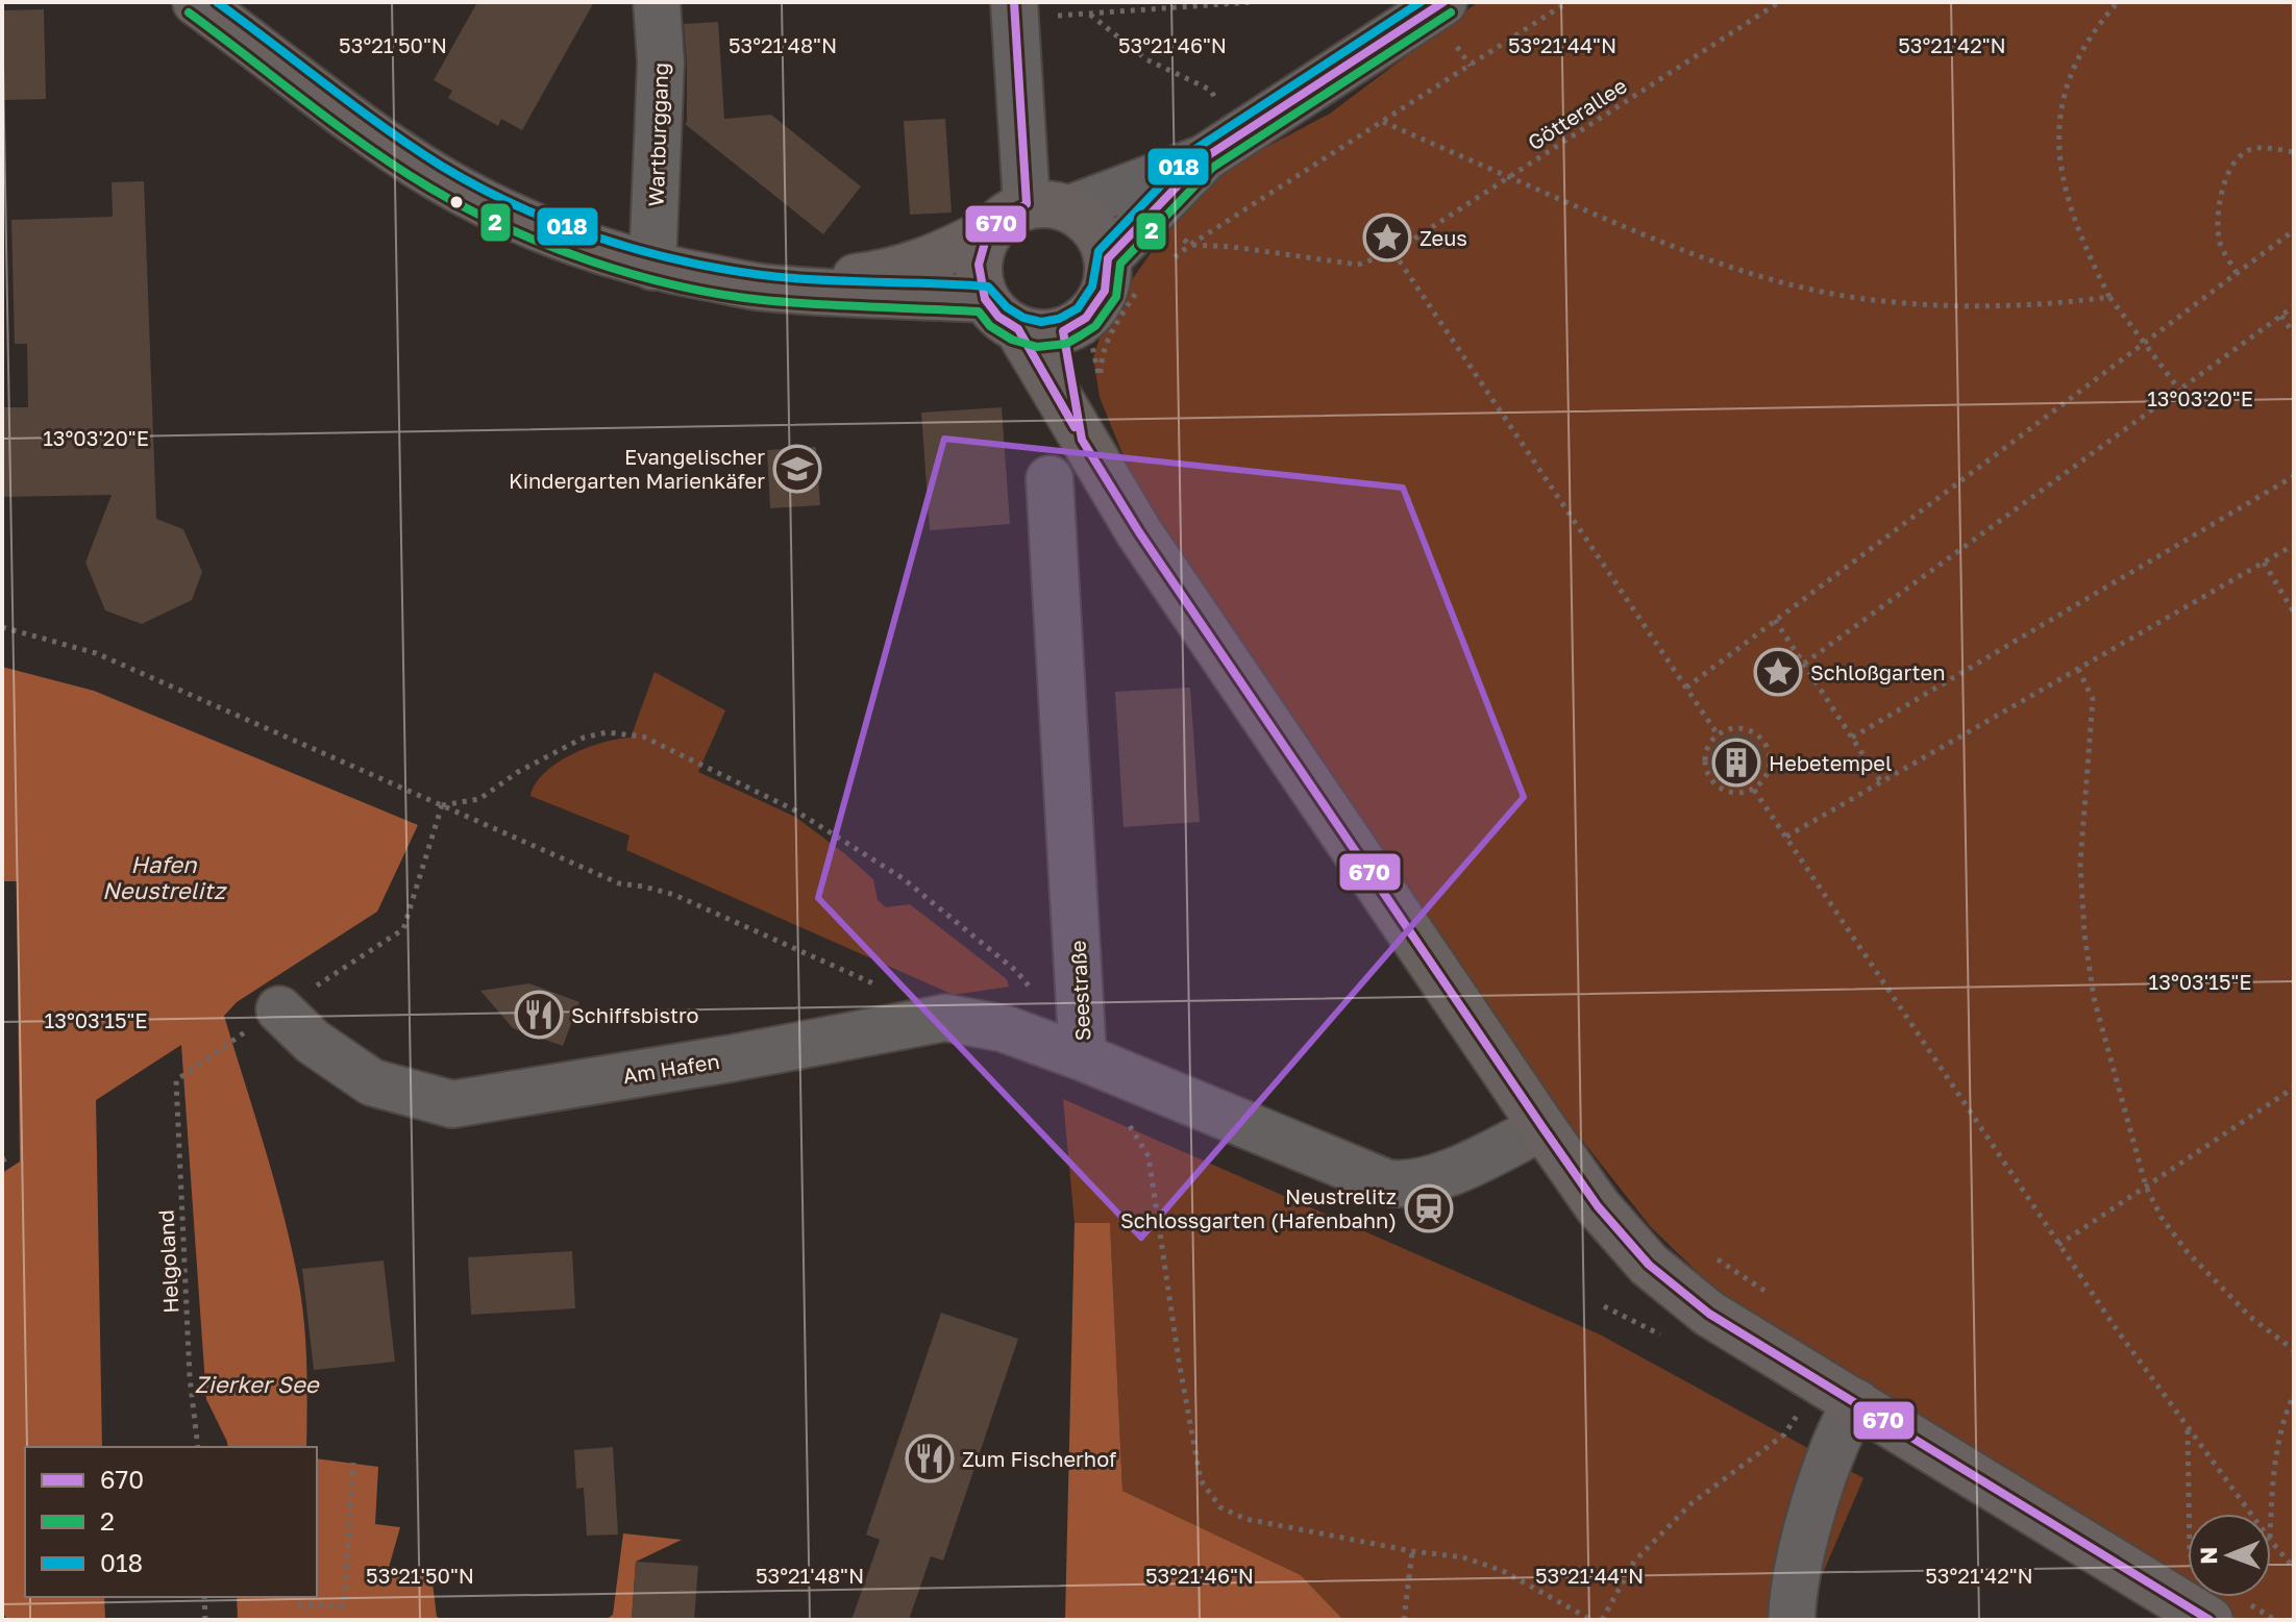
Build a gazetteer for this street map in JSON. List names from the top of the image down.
{
  "streets": {
    "street": ["Wartburggang", "Seestraße", "Am Hafen"],
    "path": ["Götterallee", "Helgoland"]
  },
  "crossings": [
    ["Seestraße", "Am Hafen"],
    ["Am Hafen", "Helgoland"]
  ],
  "water": ["Hafen Neustrelitz", "Zierker See"],
  "places": {
    "place": ["Zeus", "Schloßgarten"],
    "school or university": ["Evangelischer Kindergarten Marienkäfer"],
    "building": ["Hebetempel"],
    "restaurant": ["Schiffsbistro", "Zum Fischerhof"],
    "station": ["Neustrelitz Schlossgarten (Hafenbahn)"]
  },
  "lines": ["transit line 670", "transit line 018", "transit line 2"],
  "legend": ["670", "2", "018"],
  "north": "left",
  "coordinates": [
    "53°21'50\"N",
    "53°21'48\"N",
    "53°21'46\"N",
    "53°21'44\"N",
    "53°21'42\"N",
    "13°03'20\"E",
    "13°03'15\"E"
  ]
}
